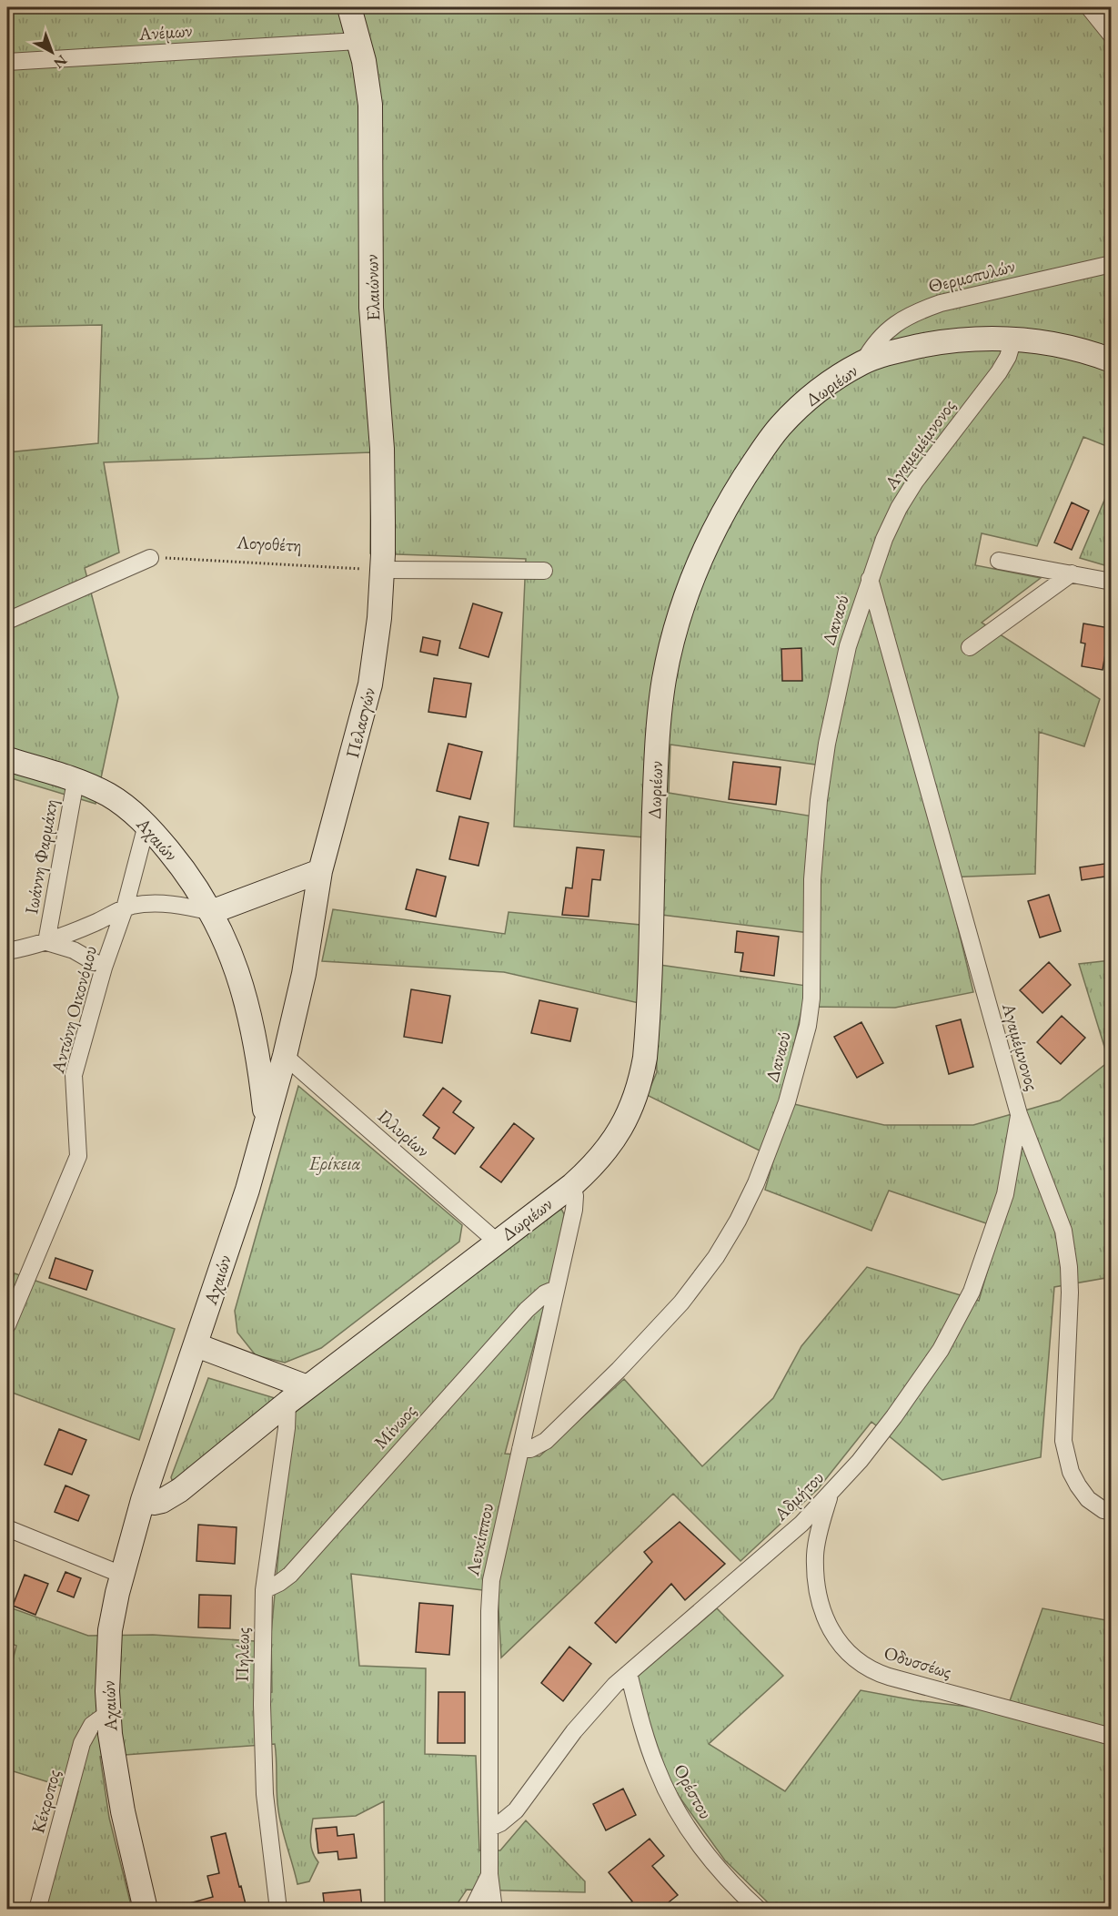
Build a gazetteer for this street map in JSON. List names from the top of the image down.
{
  "streets": {
    "main road": [
      "Ελαιώνων",
      "Δωριέων",
      "Πελασγών",
      "Αχαιών"
    ],
    "street": [
      "Ανέμων",
      "Θερμοπυλών",
      "Αγαμεμέμνονος",
      "Δαναού",
      "Ιωάννη Φαρμάκη",
      "Αντώνη Οικονόμου",
      "Αγαμέμνονος",
      "Ιλλυρίων",
      "Μίνωος",
      "Αδμήτου",
      "Λευκίππου",
      "Πηλέως",
      "Οδυσσέως",
      "Ορέστου",
      "Κέκροπος"
    ],
    "path": ["Λογοθέτη"]
  },
  "crossings": [
    ["Ανέμων", "Ελαιώνων"],
    ["Θερμοπυλών", "Δωριέων"],
    ["Ελαιώνων", "Λογοθέτη"],
    ["Ελαιώνων", "Πελασγών"],
    ["Δωριέων", "Αγαμεμέμνονος"],
    ["Δωριέων", "Αχαιών"],
    ["Δωριέων", "Ιλλυρίων"],
    ["Δωριέων", "Λευκίππου"],
    ["Δωριέων", "Πηλέως"],
    ["Αγαμεμέμνονος", "Δαναού"],
    ["Αγαμεμέμνονος", "Αγαμέμνονος"],
    ["Λογοθέτη", "Πελασγών"],
    ["Δαναού", "Αγαμέμνονος"],
    ["Δαναού", "Λευκίππου"],
    ["Πελασγών", "Αχαιών"],
    ["Πελασγών", "Ιλλυρίων"],
    ["Αχαιών", "Ιωάννη Φαρμάκη"],
    ["Αχαιών", "Αντώνη Οικονόμου"],
    ["Αχαιών", "Κέκροπος"],
    ["Αγαμέμνονος", "Αδμήτου"],
    ["Μίνωος", "Λευκίππου"],
    ["Μίνωος", "Πηλέως"],
    ["Αδμήτου", "Λευκίππου"],
    ["Αδμήτου", "Οδυσσέως"],
    ["Αδμήτου", "Ορέστου"]
  ],
  "parks": ["Ερίκεια"],
  "north": "bottom right"
}
